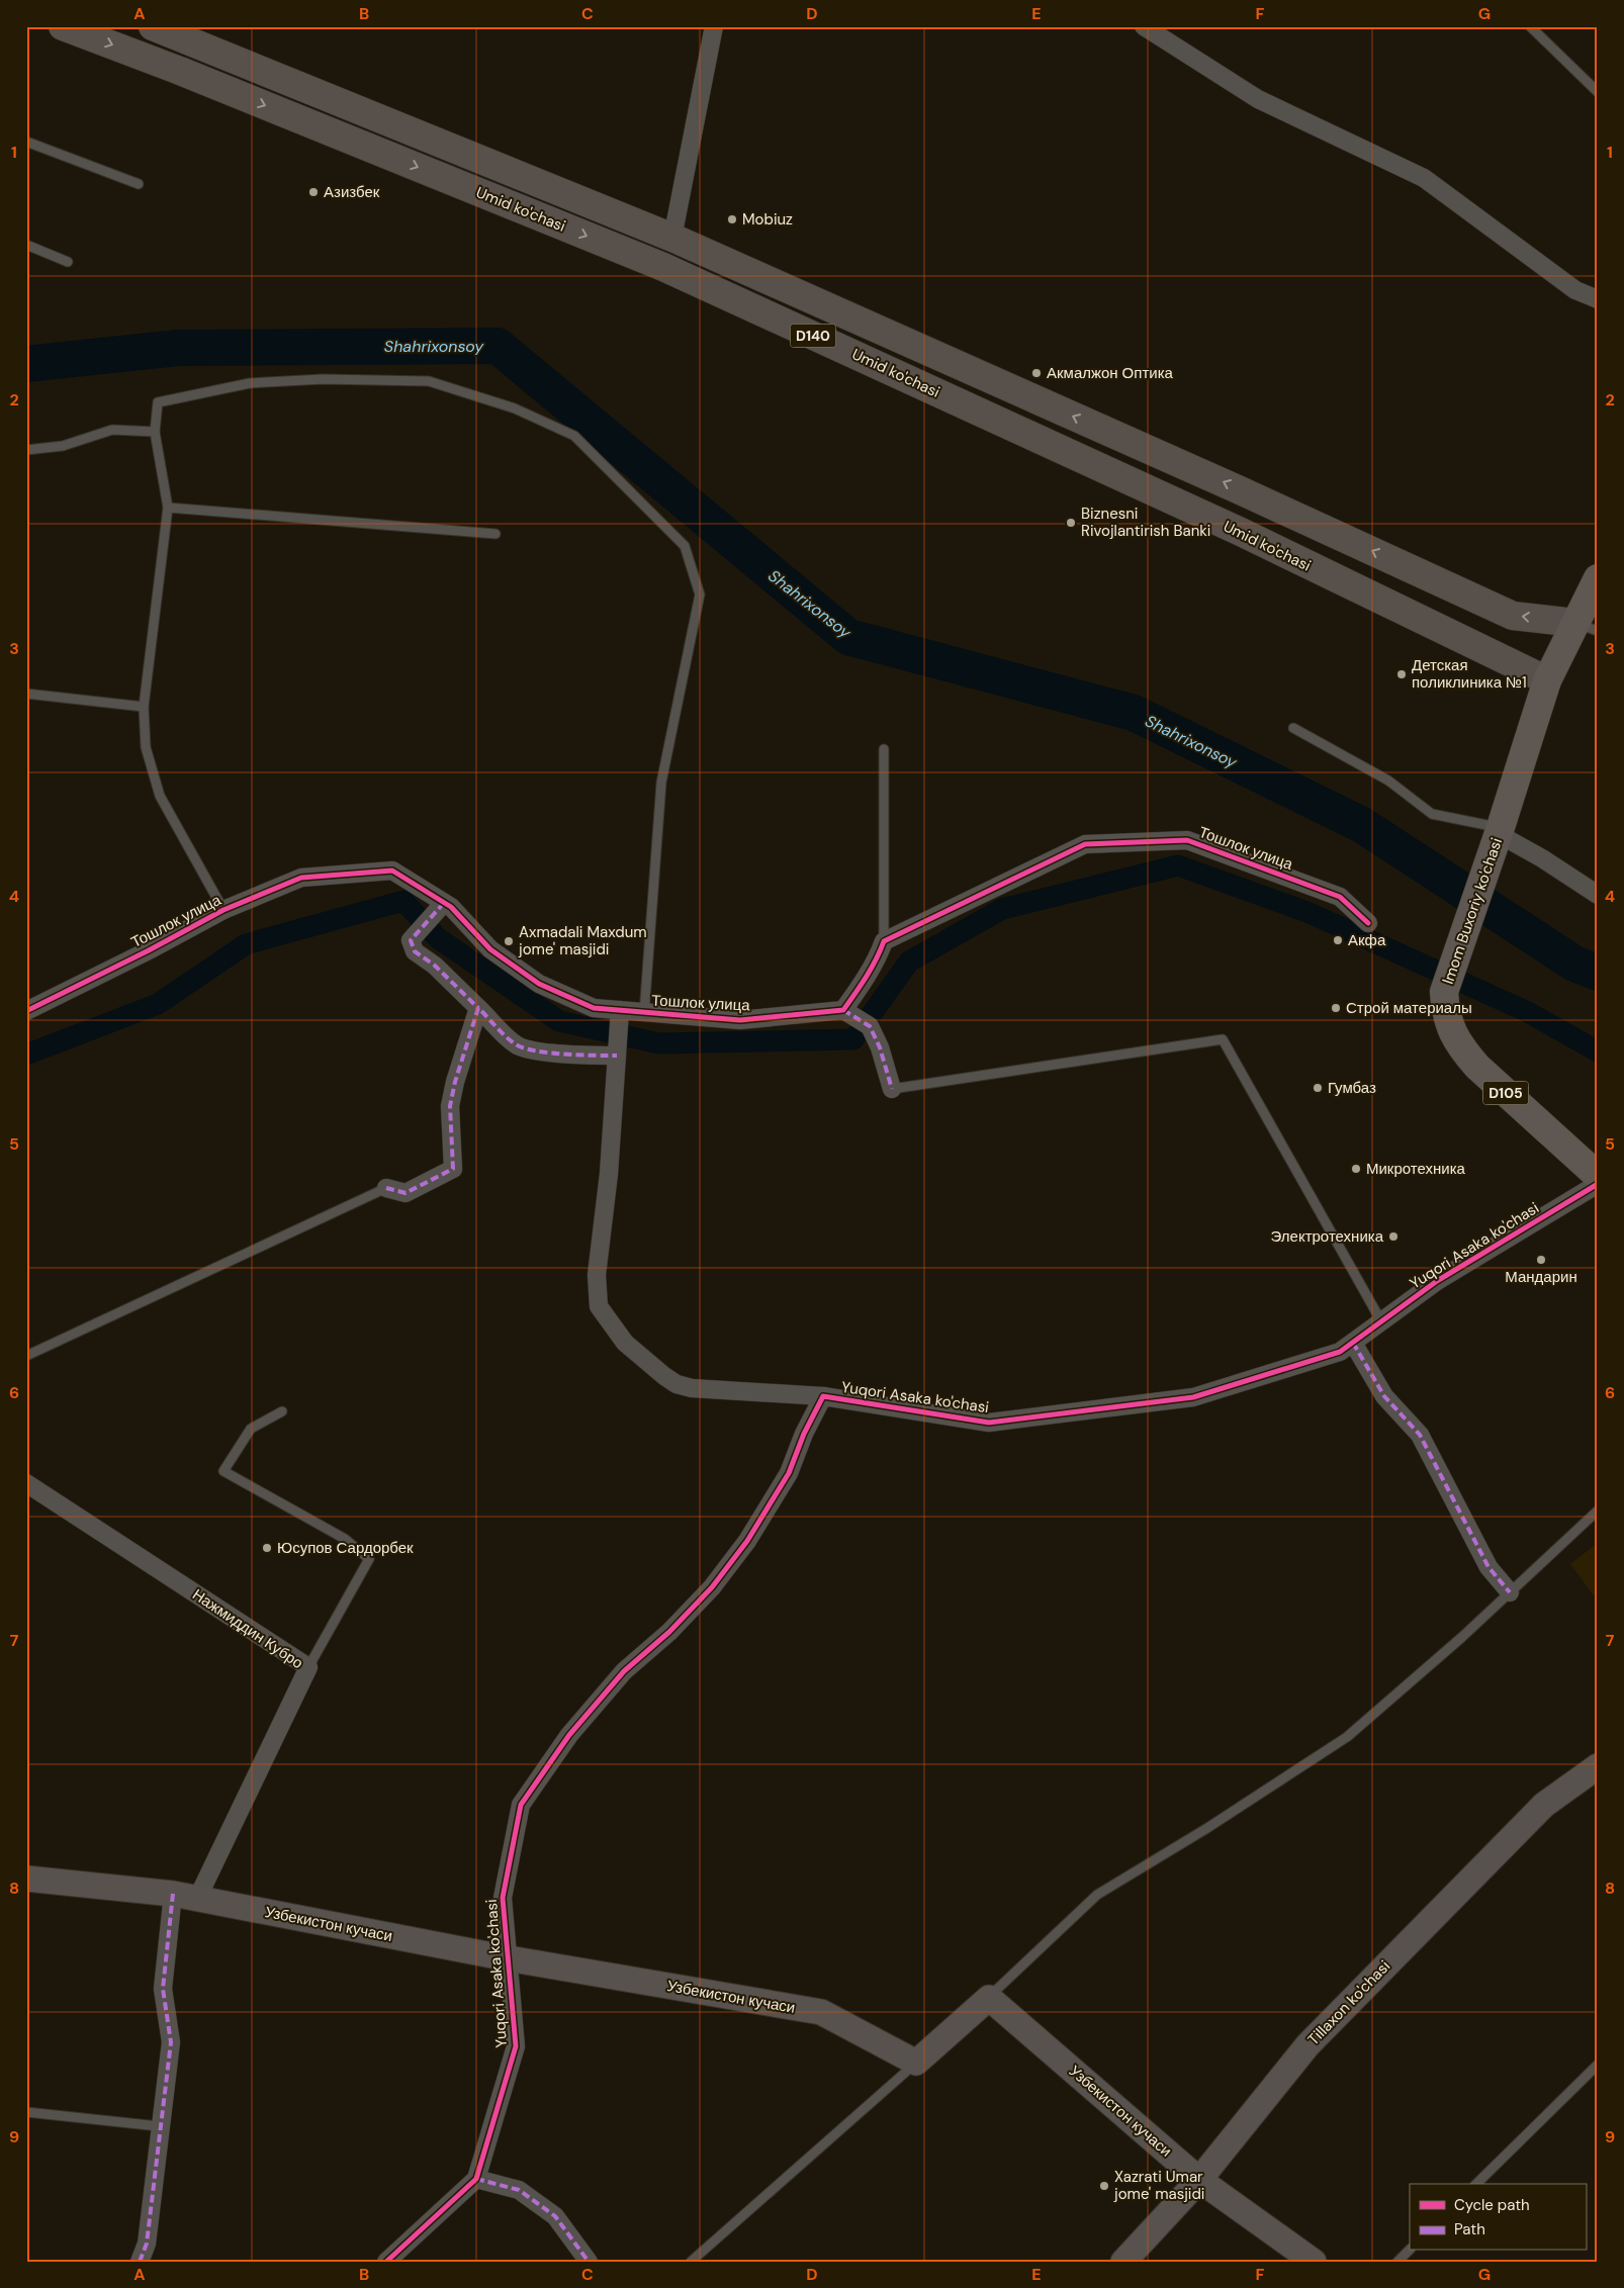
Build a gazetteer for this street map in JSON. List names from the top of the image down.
{
  "streets": {
    "highway": ["lmom Buxoriy ko'chasi", "D105"],
    "main road": ["Umid ko'chasi", "D140"],
    "street": [
      "Тошлок улица",
      "Yuqori Asaka ko'chasi",
      "Нажмиддин Кубро",
      "Узбекистон кучаси",
      "Tillaxon ko'chasi"
    ]
  },
  "crossings": [
    ["Umid ko'chasi", "lmom Buxoriy ko'chasi"],
    ["Umid ko'chasi", "D105"],
    ["lmom Buxoriy ko'chasi", "D105"],
    ["Yuqori Asaka ko'chasi", "Узбекистон кучаси"],
    ["Нажмиддин Кубро", "Узбекистон кучаси"],
    ["Узбекистон кучаси", "Tillaxon ko'chasi"]
  ],
  "water": ["Shahrixonsoy"],
  "places": [
    "Азизбек",
    "Mobiuz",
    "Акмалжон Оптика",
    "Biznesni Rivojlantirish Banki",
    "Детская поликлиника №1",
    "Акфа",
    "Axmadali Maxdum jome' masjidi",
    "Строй материалы",
    "Гумбаз",
    "Микротехника",
    "Электротехника",
    "Мандарин",
    "Юсупов Сардорбек",
    "Xazrati Umar jome' masjidi"
  ],
  "legend": ["Cycle path", "Path"],
  "grid": {
    "columns": [
      "A",
      "B",
      "C",
      "D",
      "E",
      "F",
      "G"
    ],
    "rows": [
      "1",
      "2",
      "3",
      "4",
      "5",
      "6",
      "7",
      "8",
      "9"
    ]
  }
}
